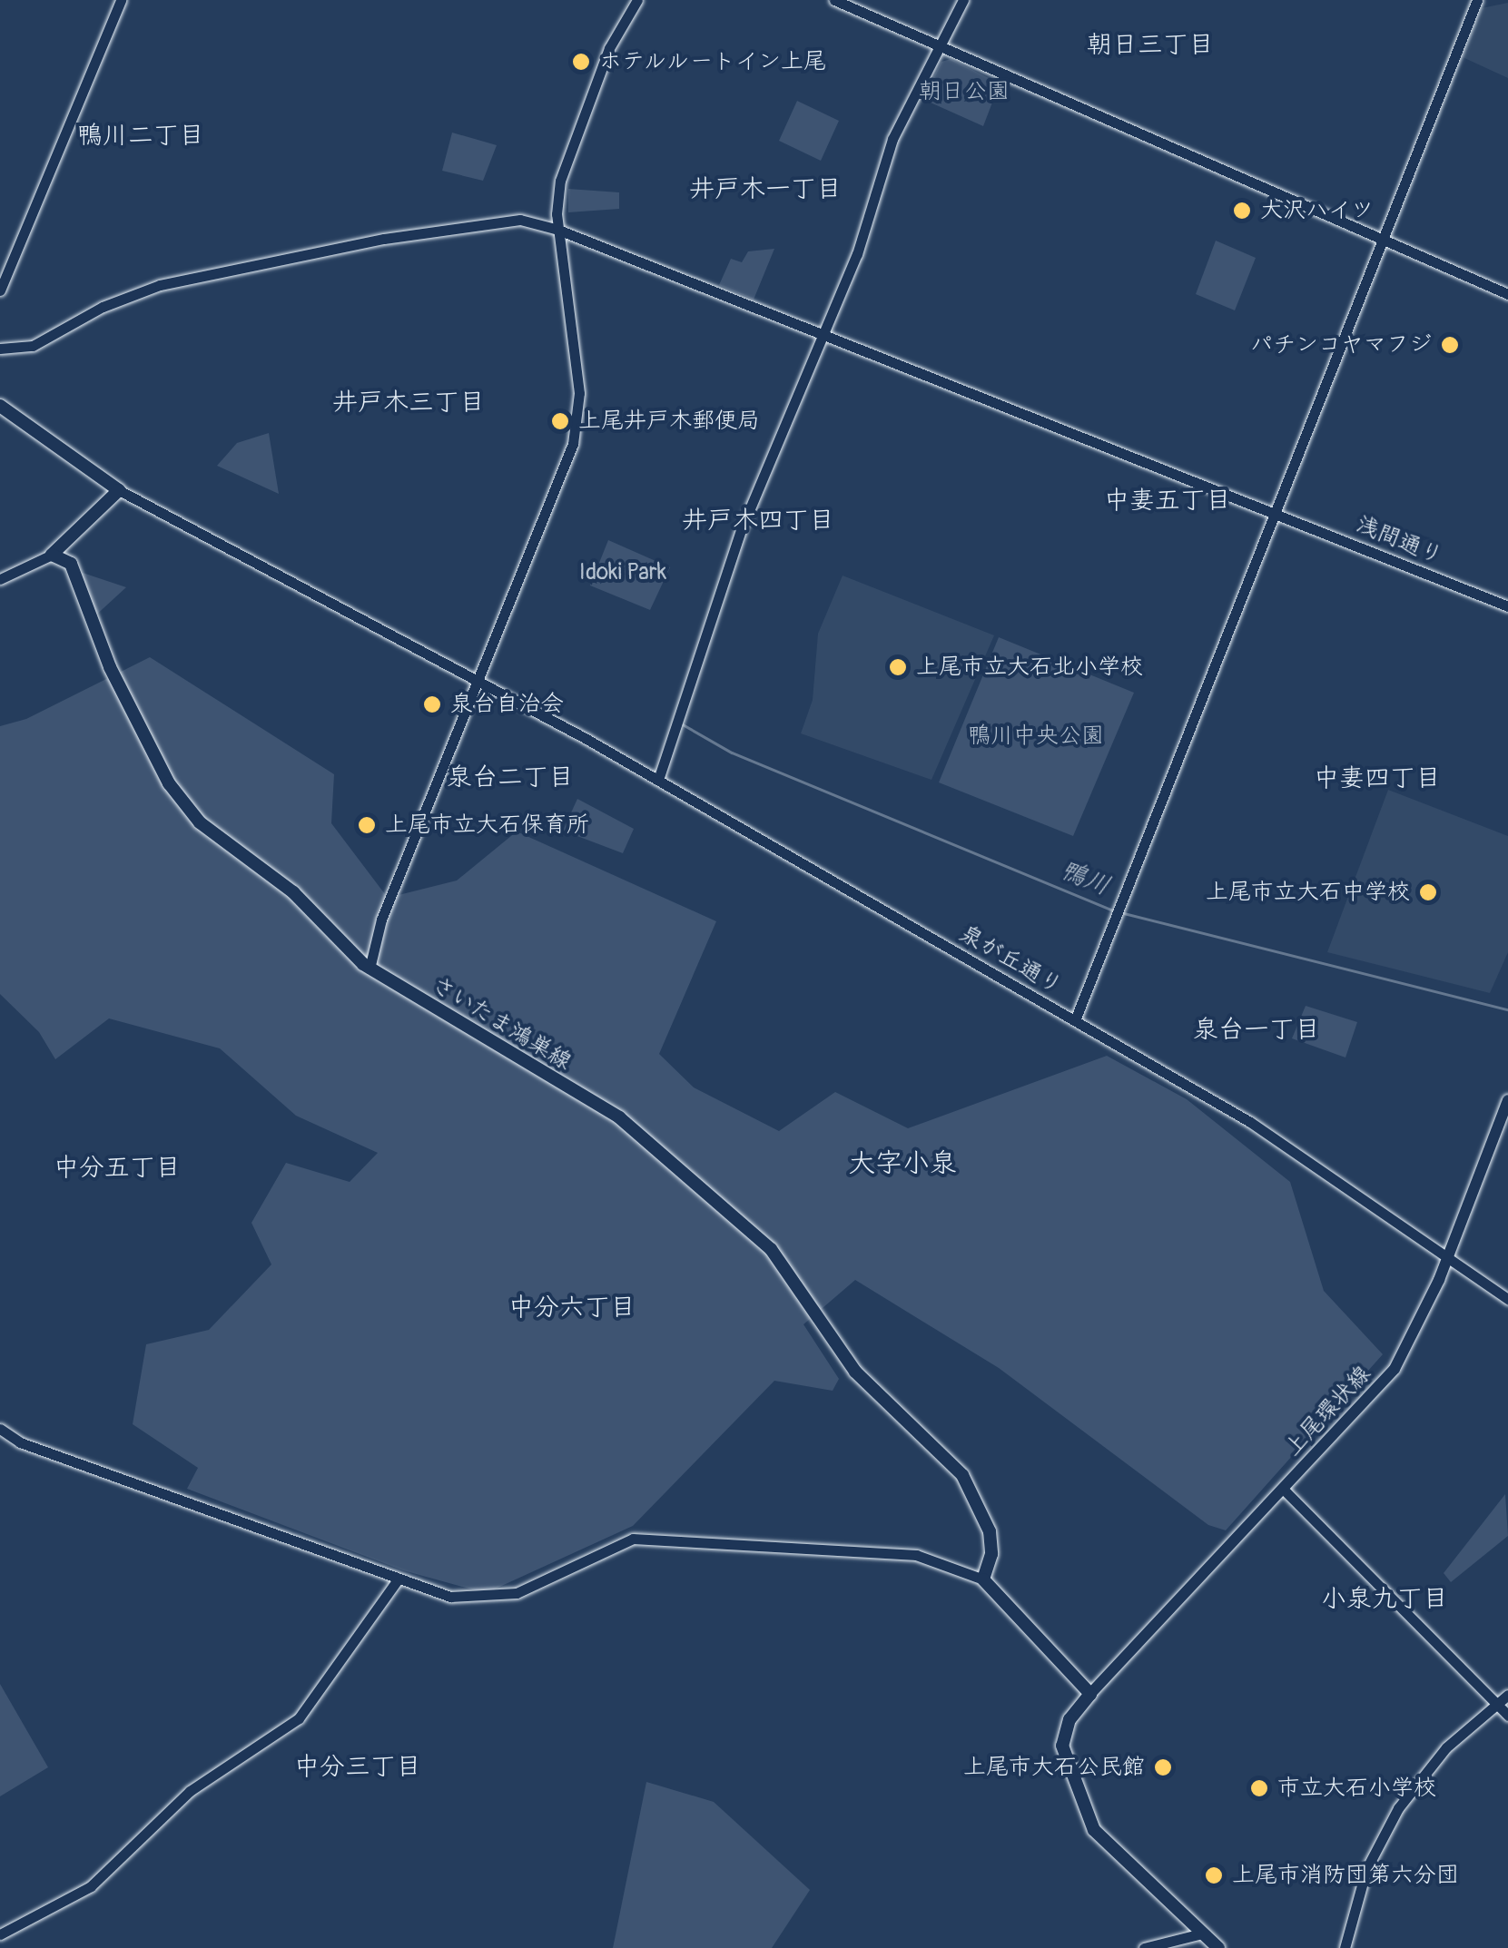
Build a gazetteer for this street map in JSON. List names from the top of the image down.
{
  "streets": {
    "main road": ["さいたま鴻巣線", "上尾環状線"],
    "street": ["浅間通り", "泉が丘通り"]
  },
  "crossings": [
    ["泉が丘通り", "上尾環状線"]
  ],
  "districts": [
    "朝日三丁目",
    "鴨川二丁目",
    "井戸木一丁目",
    "井戸木三丁目",
    "中妻五丁目",
    "井戸木四丁目",
    "泉台二丁目",
    "中妻四丁目",
    "泉台一丁目",
    "大字小泉",
    "中分五丁目",
    "中分六丁目",
    "小泉九丁目",
    "中分三丁目"
  ],
  "water": ["鴨川"],
  "parks": ["朝日公園", "Idoki Park", "鴨川中央公園"],
  "places": [
    "ホテルルートイン上尾",
    "大沢ハイツ",
    "パチンコヤマフジ",
    "上尾井戸木郵便局",
    "上尾市立大石北小学校",
    "泉台自治会",
    "上尾市立大石保育所",
    "上尾市立大石中学校",
    "上尾市大石公民館",
    "市立大石小学校",
    "上尾市消防団第六分団"
  ]
}
